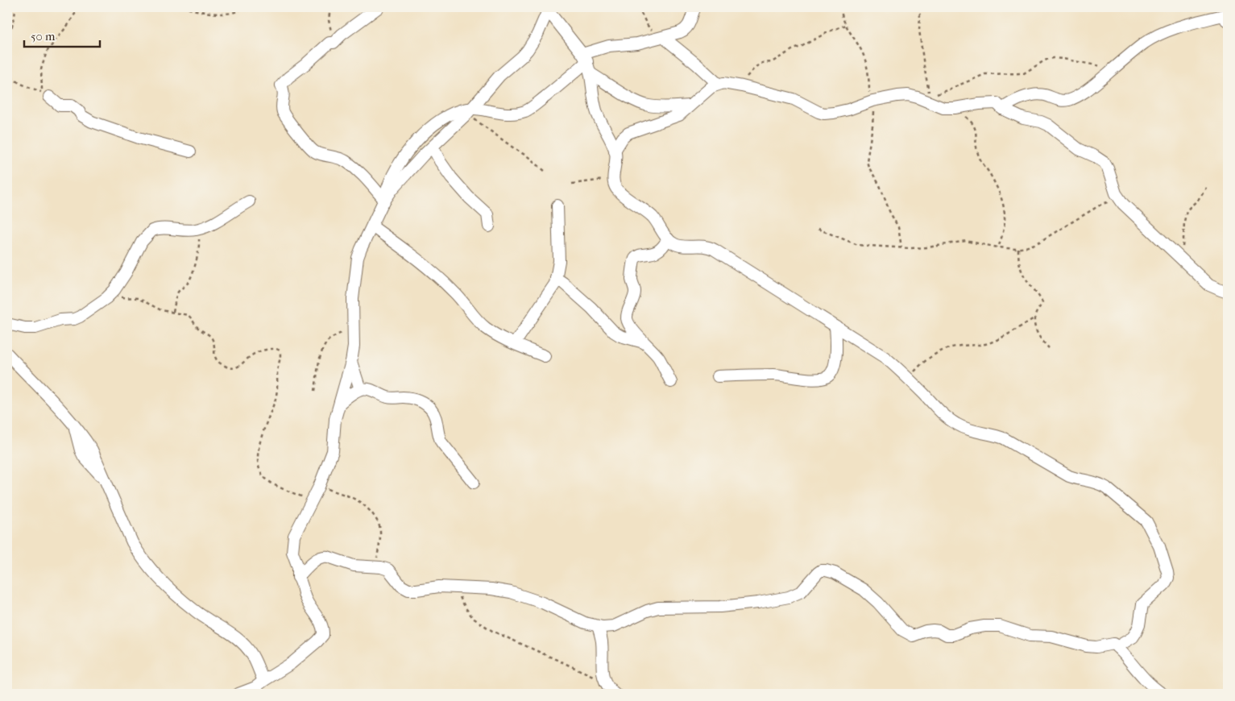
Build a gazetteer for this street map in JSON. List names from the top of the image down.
{
  "scale_bar": "50 m"
}
